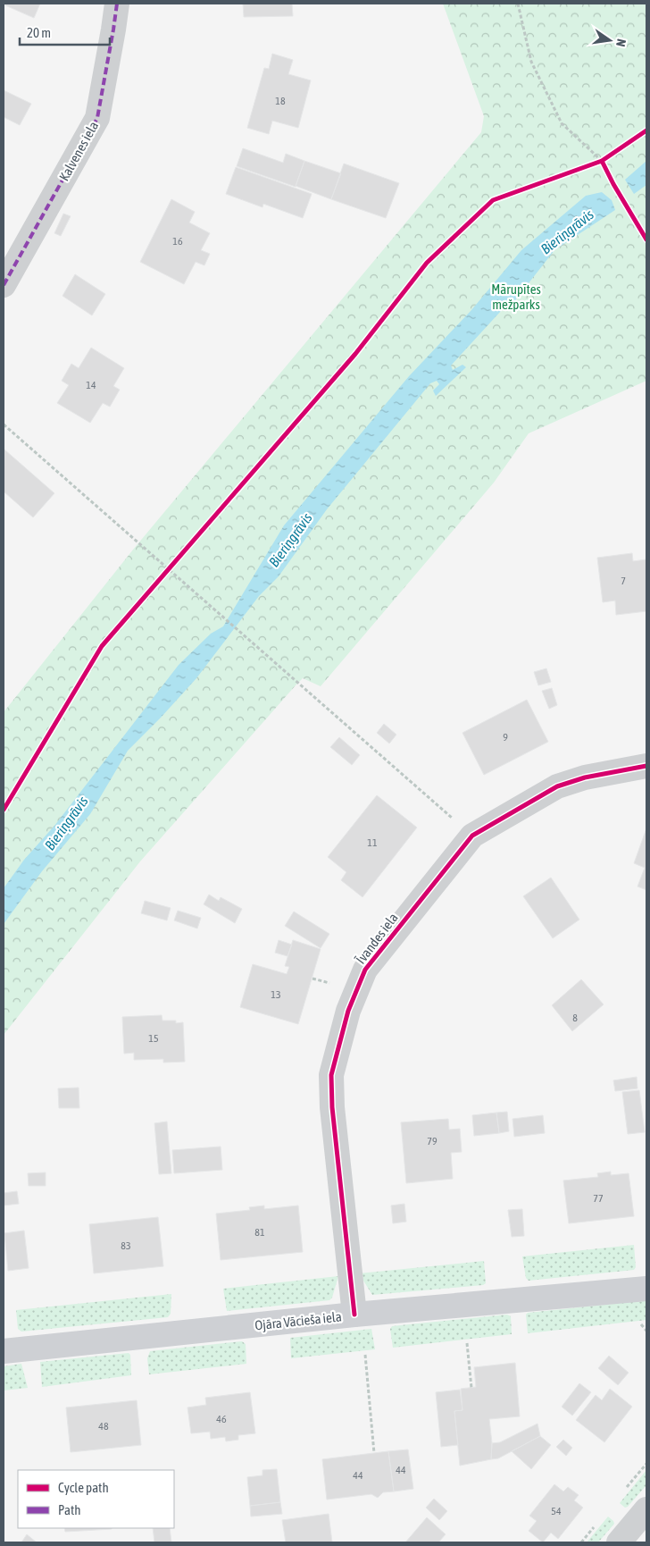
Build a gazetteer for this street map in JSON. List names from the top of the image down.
{
  "streets": {
    "main road": ["Ojāra Vācieša iela"],
    "street": ["Kalvenes iela", "Īvandes iela"]
  },
  "crossings": [
    ["Īvandes iela", "Ojāra Vācieša iela"]
  ],
  "water": ["Bieriņgrāvis"],
  "parks": ["Mārupītes mežparks"],
  "house_numbers": [
    "18",
    "16",
    "14",
    "7",
    "9",
    "11",
    "13",
    "8",
    "15",
    "79",
    "77",
    "81",
    "83",
    "46",
    "48",
    "44",
    "44",
    "54"
  ],
  "legend": ["Cycle path", "Path"],
  "scale_bar": "20 m",
  "north": "right"
}
